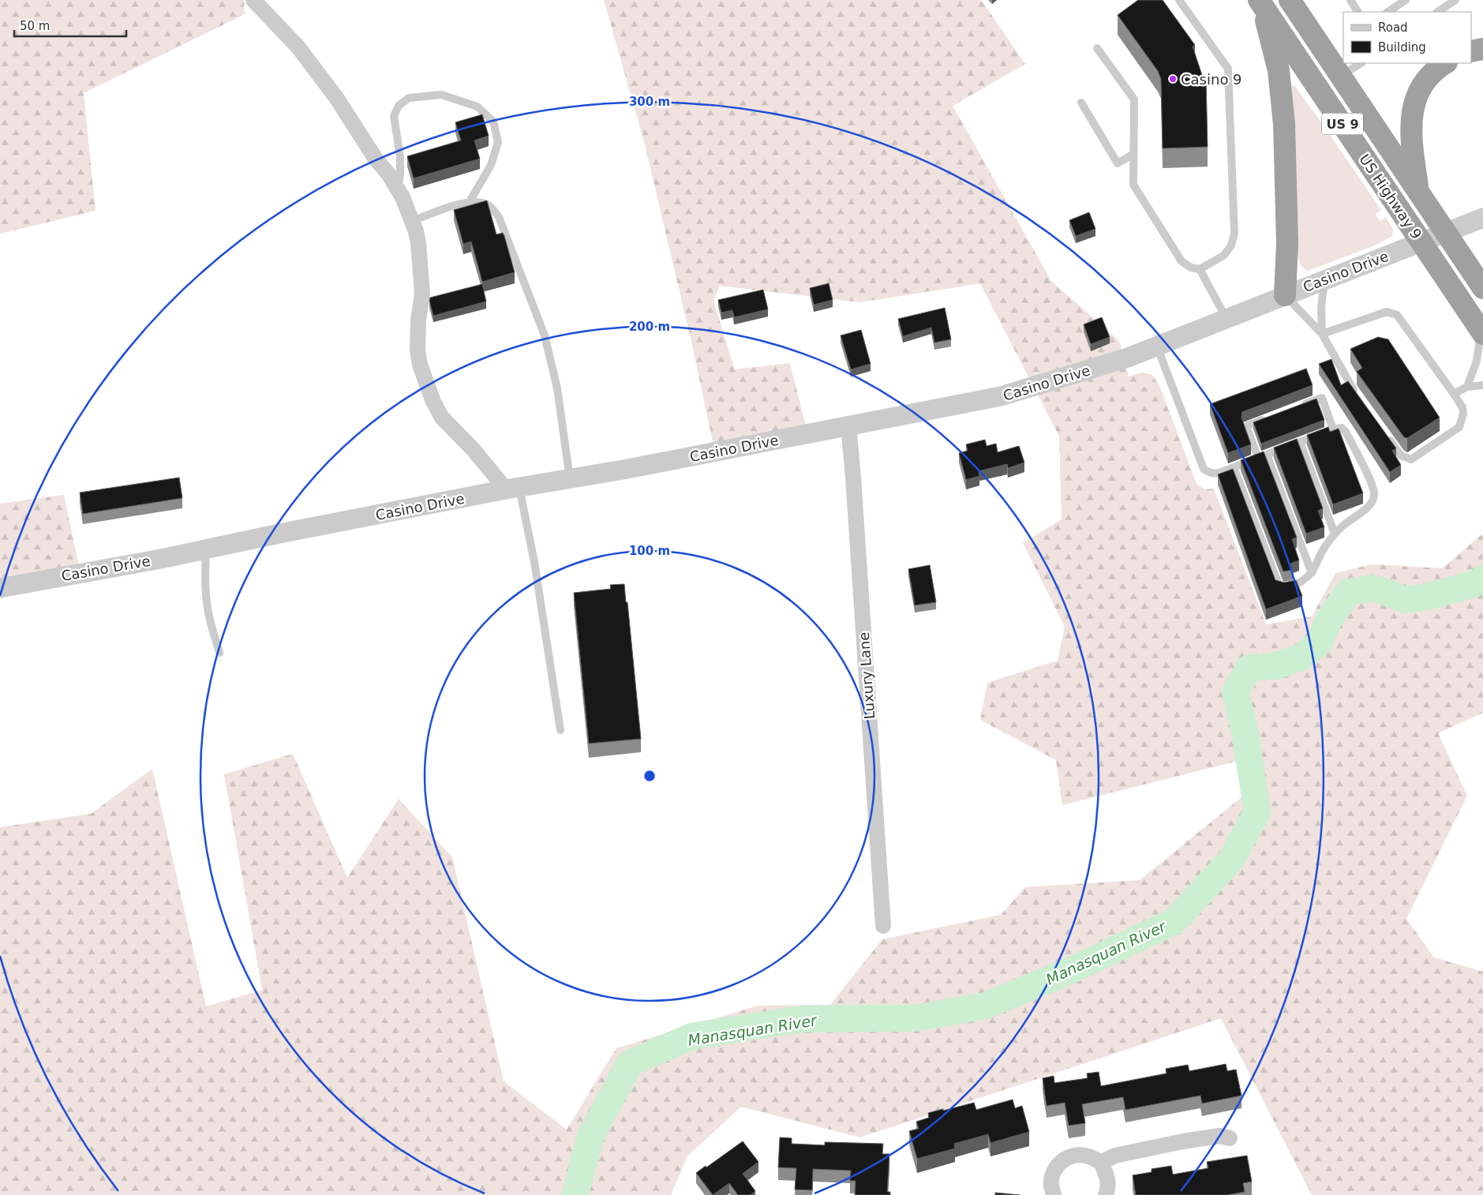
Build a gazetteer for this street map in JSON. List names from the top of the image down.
{
  "streets": {
    "highway": ["US 9", "US Highway 9"],
    "street": ["Casino Drive", "Luxury Lane"]
  },
  "crossings": [
    ["US Highway 9", "Casino Drive"],
    ["Casino Drive", "Luxury Lane"]
  ],
  "water": ["Manasquan River"],
  "places": ["Casino 9"],
  "legend": ["Road", "Building"],
  "scale_bar": "50 m",
  "rings": ["300 m", "200 m", "100 m"]
}
